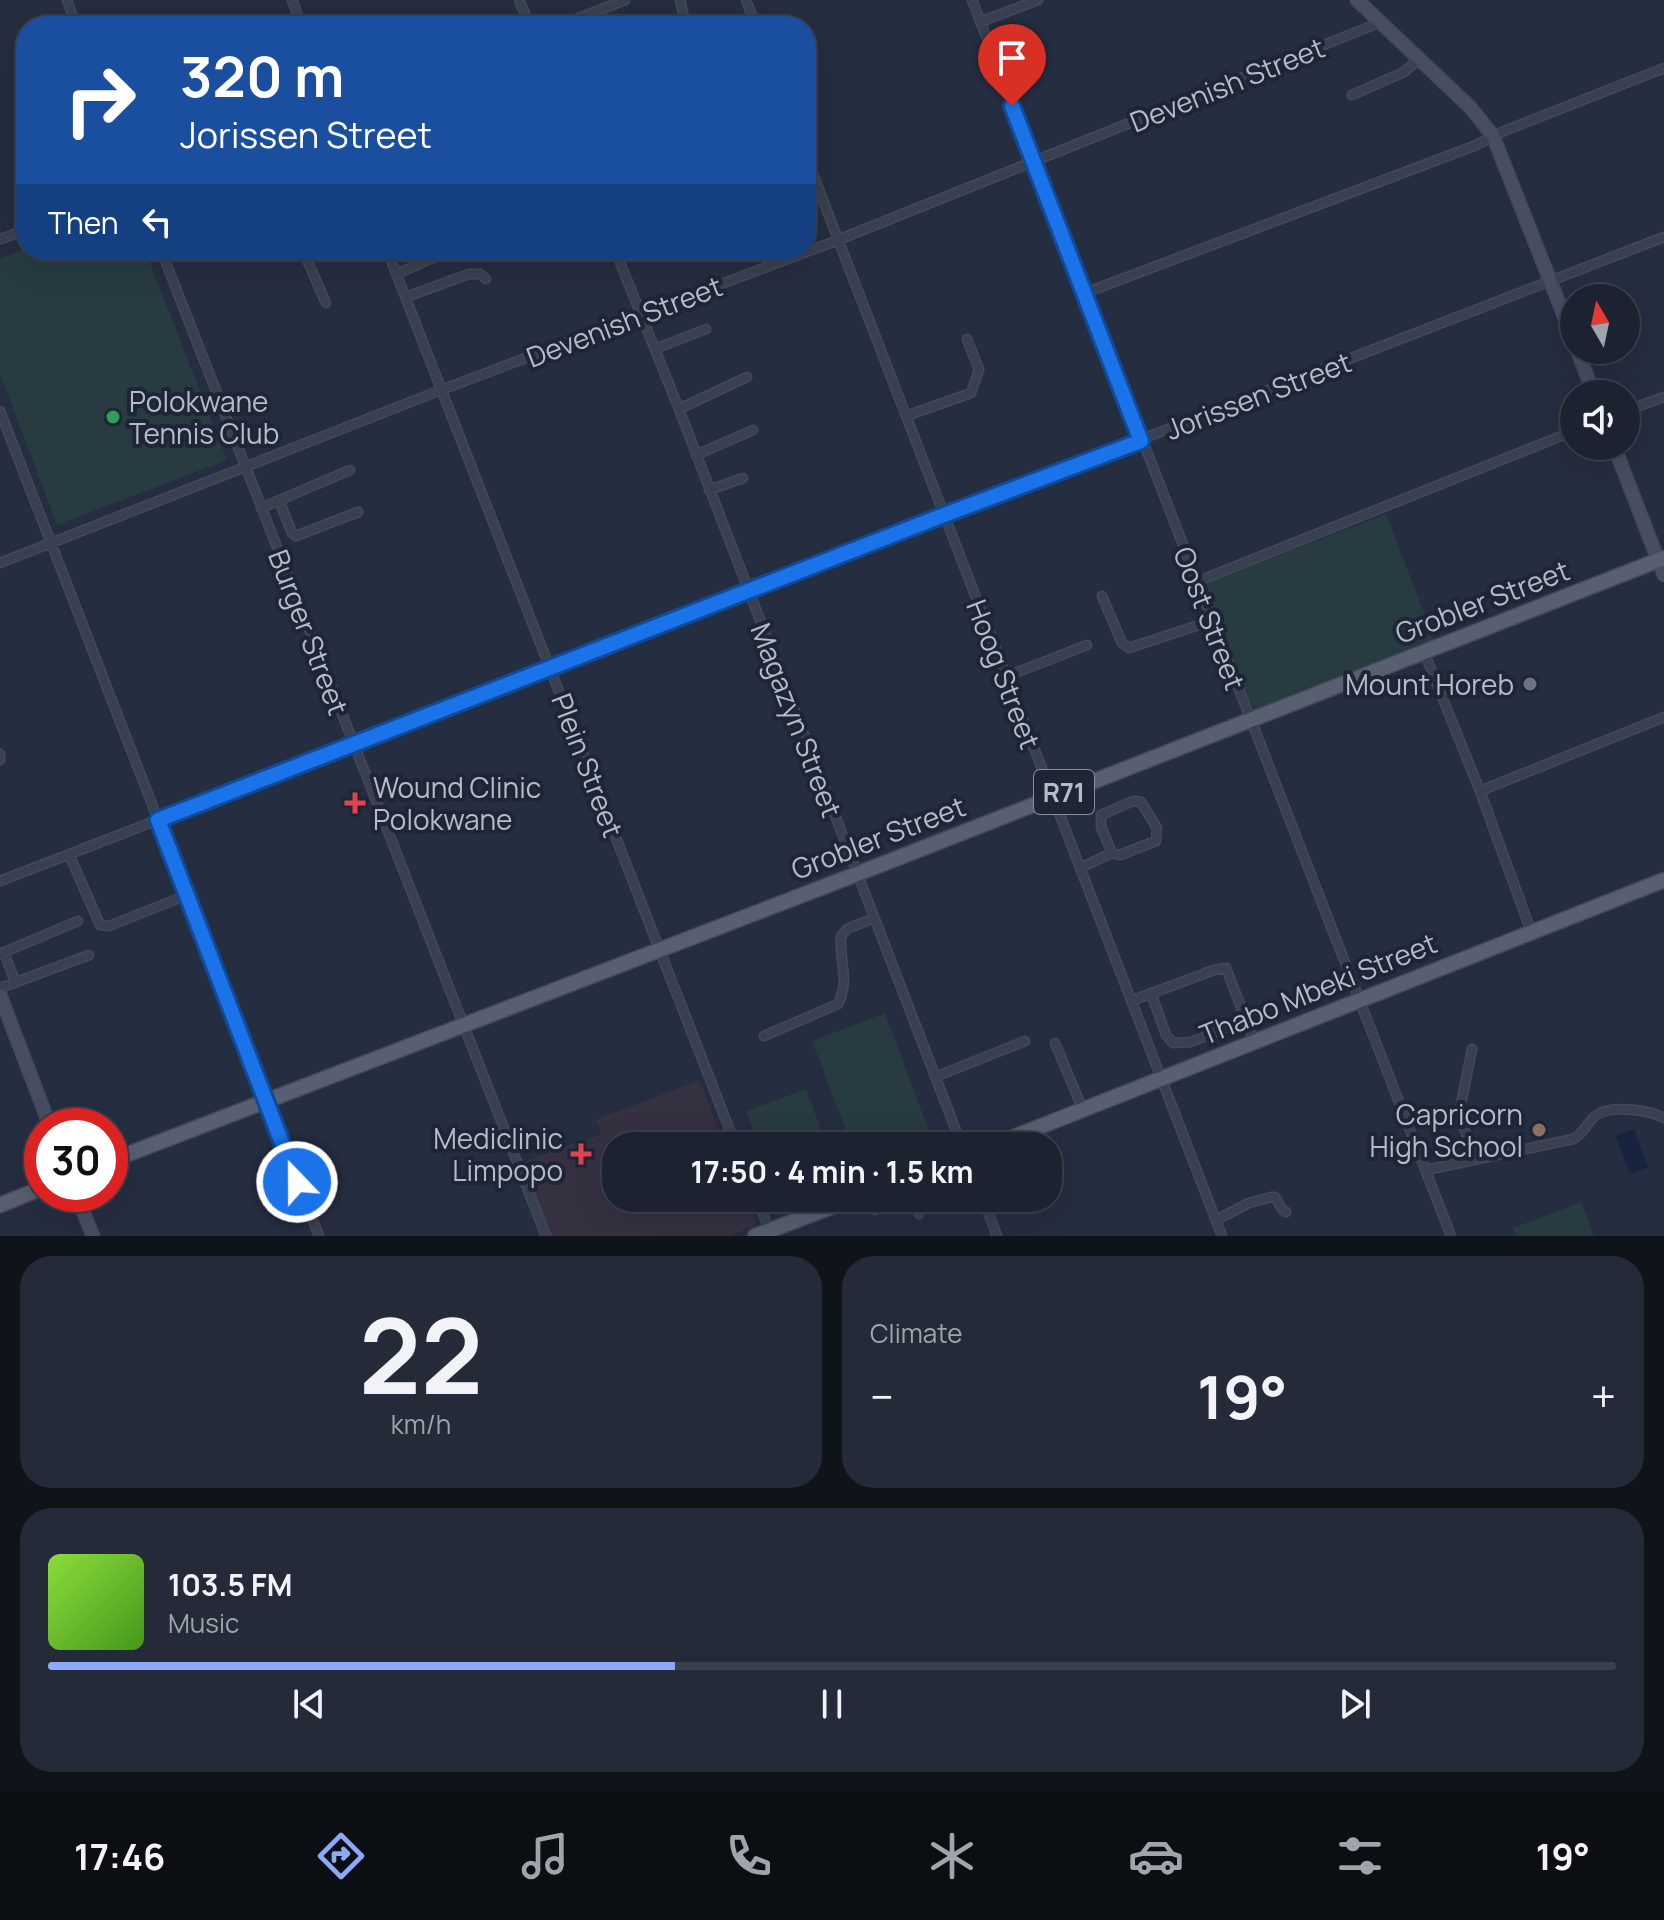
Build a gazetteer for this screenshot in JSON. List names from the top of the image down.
{
  "streets": {
    "main road": ["Grobler Street", "R71", "Thabo Mbeki Street"],
    "street": [
      "Devenish Street",
      "Jorissen Street",
      "Oost Street",
      "Burger Street",
      "Hoog Street",
      "Magazyn Street",
      "Plein Street"
    ]
  },
  "crossings": [
    ["Devenish Street", "Oost Street"],
    ["Devenish Street", "Burger Street"],
    ["Devenish Street", "Hoog Street"],
    ["Devenish Street", "Magazyn Street"],
    ["Devenish Street", "Plein Street"],
    ["Jorissen Street", "Oost Street"],
    ["Jorissen Street", "Burger Street"],
    ["Jorissen Street", "Hoog Street"],
    ["Jorissen Street", "Magazyn Street"],
    ["Jorissen Street", "Plein Street"],
    ["Grobler Street", "Oost Street"],
    ["Grobler Street", "Burger Street"],
    ["Grobler Street", "Hoog Street"],
    ["Grobler Street", "Magazyn Street"],
    ["Grobler Street", "Plein Street"],
    ["Oost Street", "Thabo Mbeki Street"],
    ["Hoog Street", "Thabo Mbeki Street"]
  ],
  "places": {
    "other": ["Polokwane Tennis Club", "Mount Horeb", "Capricorn High School"],
    "health": ["Wound Clinic Polokwane", "Mediclinic Limpopo"]
  },
  "north": "top",
  "page": {
    "turn": ["320 m", "Jorissen Street"],
    "then": "Then",
    "limit": "30",
    "trip": "17:50 · 4 min · 1.5 km",
    "tile": [
      ["22", "km/h"],
      "Climate"
    ],
    "heat": ["−", "19°", "+"],
    "song": ["103.5 FM", "Music"],
    "tabs": ["17:46", "19°"]
  }
}
